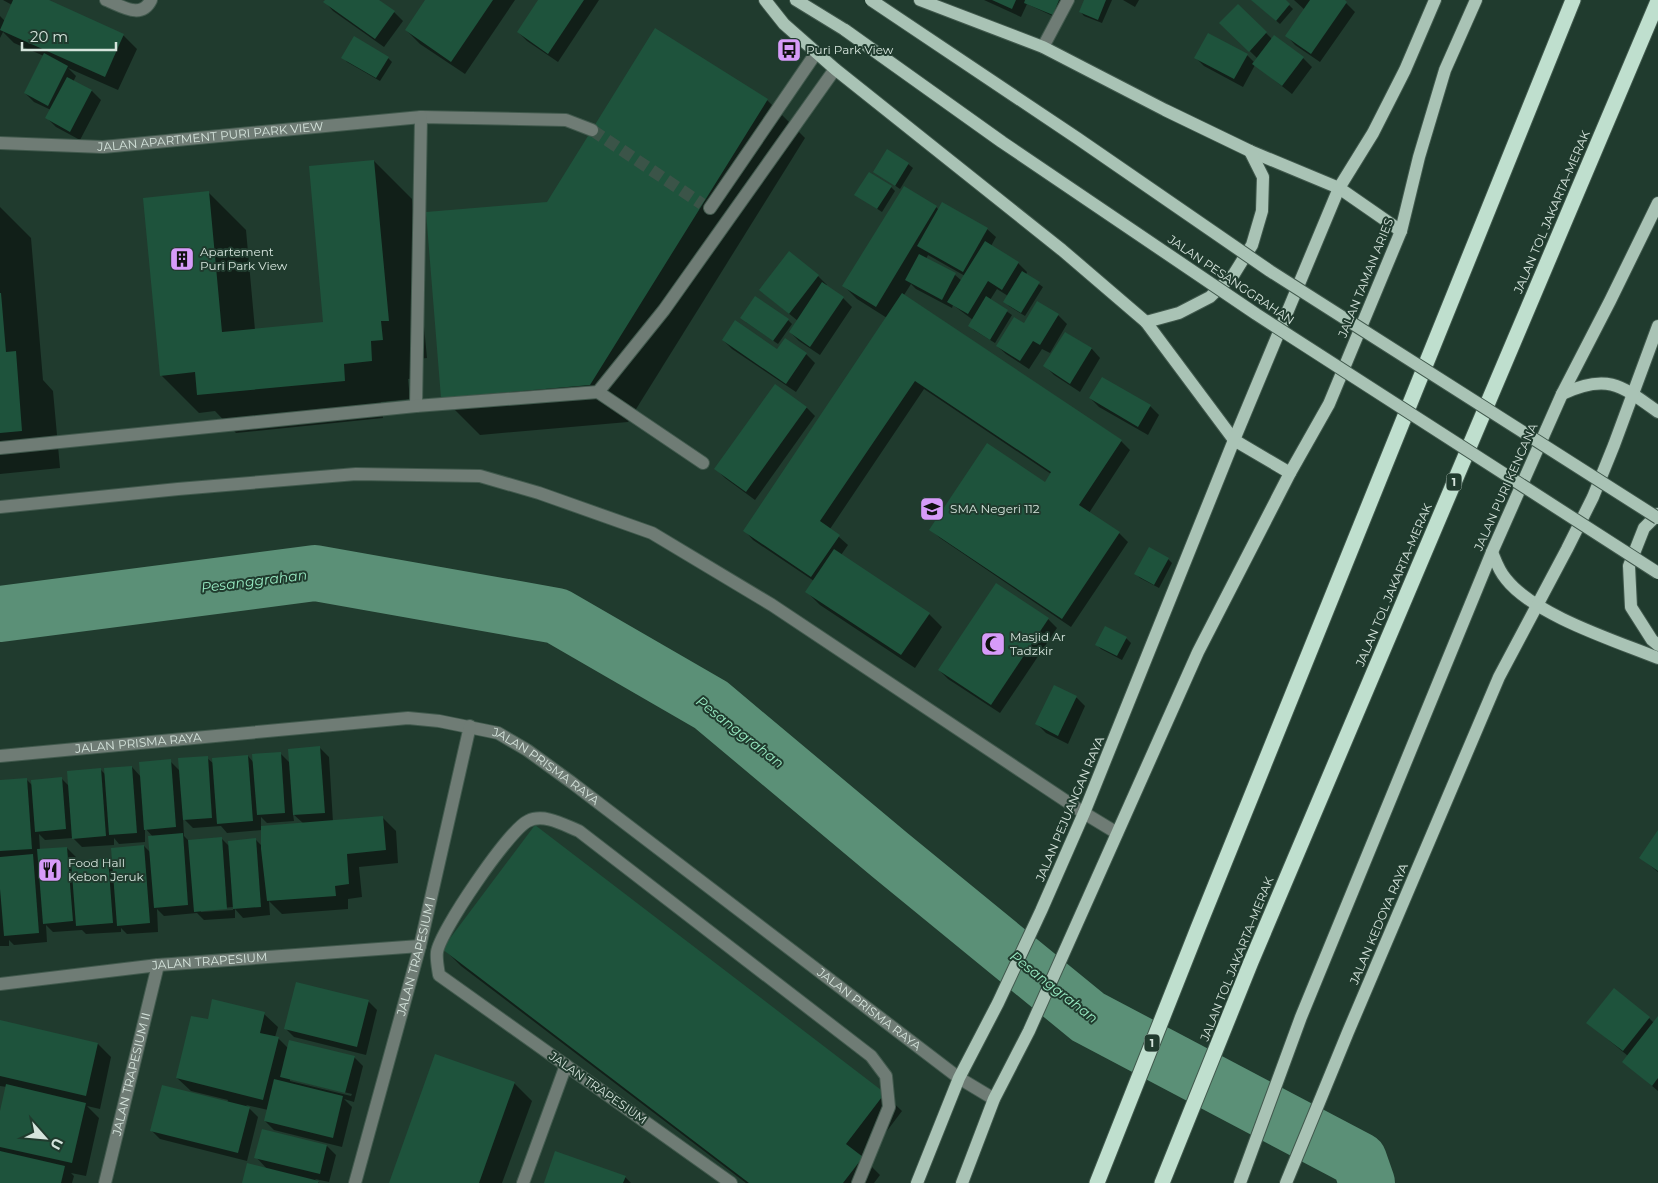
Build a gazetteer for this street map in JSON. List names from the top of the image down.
{
  "streets": {
    "highway": ["JALAN TOL JAKARTA–MERAK", "1"],
    "main road": [
      "JALAN TAMAN ARIES",
      "JALAN PESANGGRAHAN",
      "JALAN PURI KENCANA",
      "JALAN PEJUANGAN RAYA",
      "JALAN KEDOYA RAYA"
    ],
    "street": [
      "JALAN APARTMENT PURI PARK VIEW",
      "JALAN PRISMA RAYA",
      "JALAN TRAPESIUM I",
      "JALAN TRAPESIUM",
      "JALAN TRAPESIUM II"
    ]
  },
  "crossings": [
    ["JALAN PRISMA RAYA", "JALAN PEJUANGAN RAYA"],
    ["JALAN PRISMA RAYA", "JALAN TRAPESIUM I"],
    ["JALAN TRAPESIUM I", "JALAN TRAPESIUM"],
    ["JALAN TRAPESIUM", "JALAN TRAPESIUM II"]
  ],
  "water": ["Pesanggrahan"],
  "places": {
    "bus stop": ["Puri Park View"],
    "building": ["Apartement Puri Park View"],
    "school or university": ["SMA Negeri 112"],
    "mosque": ["Masjid Ar Tadzkir"],
    "restaurant": ["Food Hall Kebon Jeruk"]
  },
  "scale_bar": "20 m",
  "north": "bottom right"
}
